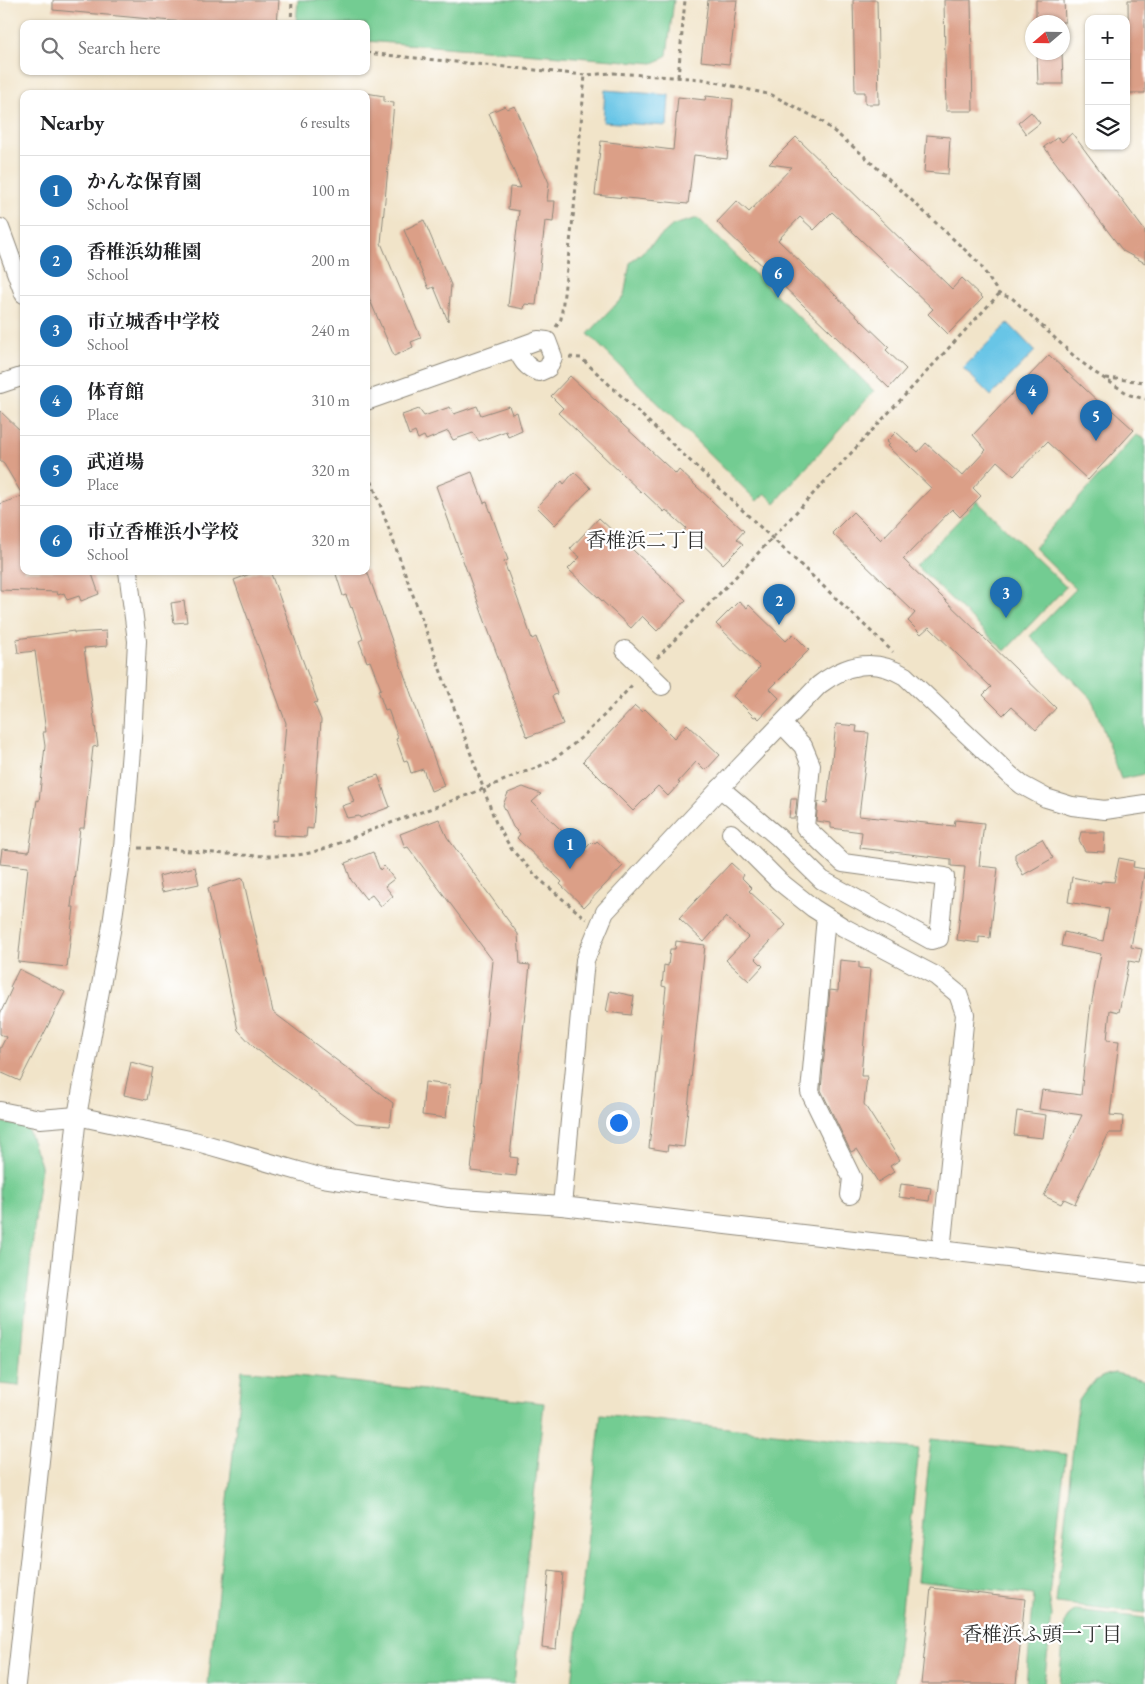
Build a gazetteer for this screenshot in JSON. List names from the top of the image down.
{
  "districts": ["香椎浜二丁目", "香椎浜ふ頭一丁目"],
  "north": "left",
  "page": {
    "map_buttons": ["+", "−"],
    "search": "Search here",
    "heading": ["Nearby", "6 results"],
    "list": [
      {
        "mark": "1",
        "name": "かんな保育園",
        "note": "School",
        "value": "100 m"
      },
      {
        "mark": "2",
        "name": "香椎浜幼稚園",
        "note": "School",
        "value": "200 m"
      },
      {
        "mark": "3",
        "name": "市立城香中学校",
        "note": "School",
        "value": "240 m"
      },
      {
        "mark": "4",
        "name": "体育館",
        "note": "Place",
        "value": "310 m"
      },
      {
        "mark": "5",
        "name": "武道場",
        "note": "Place",
        "value": "320 m"
      },
      {
        "mark": "6",
        "name": "市立香椎浜小学校",
        "note": "School",
        "value": "320 m"
      }
    ],
    "pins": [
      "6",
      "4",
      "5",
      "3",
      "2",
      "1"
    ]
  }
}
